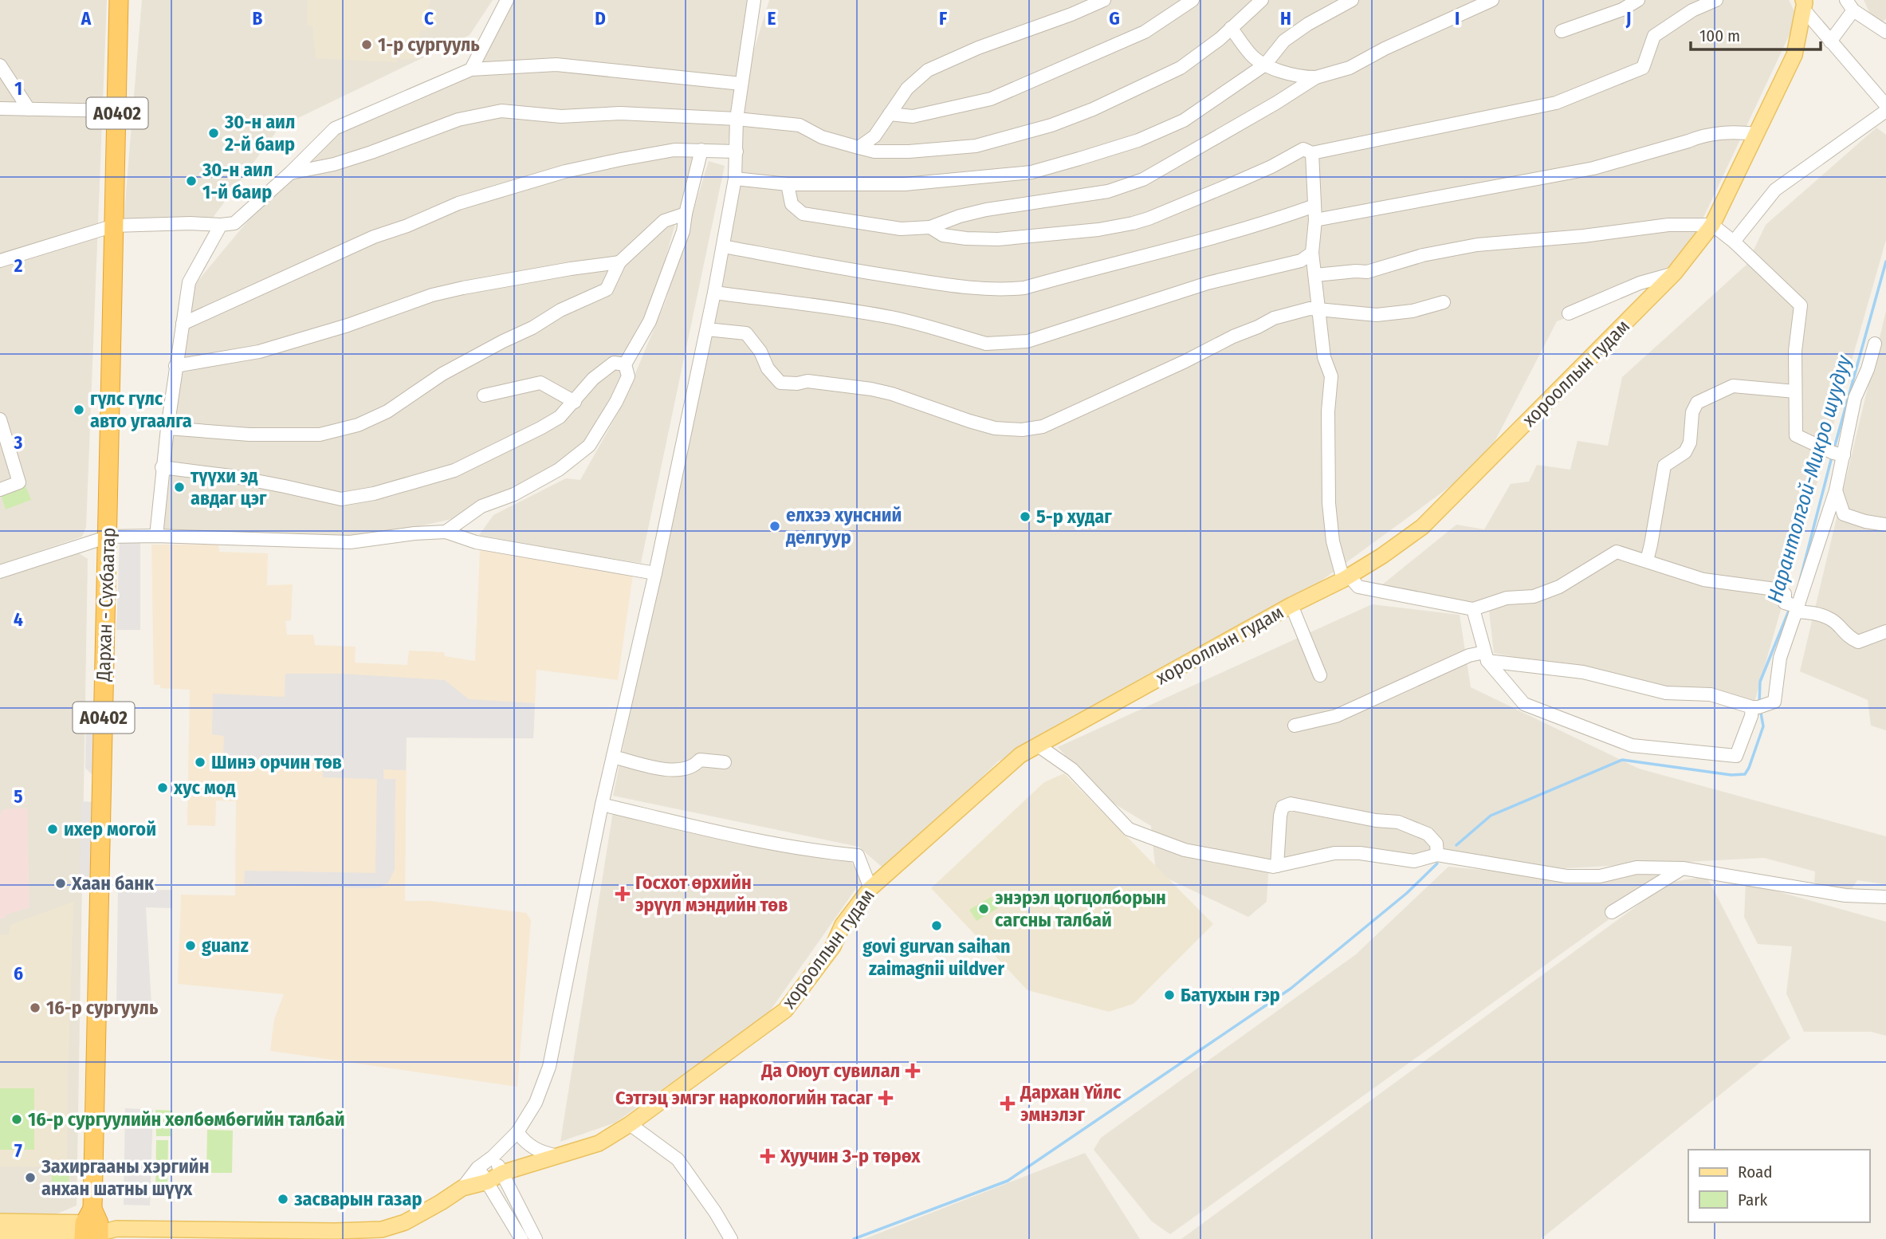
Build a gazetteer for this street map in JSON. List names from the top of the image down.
{
  "streets": {
    "highway": ["A0402", "Дархан - Сүхбаатар"],
    "main road": ["хорооллын гудам"]
  },
  "crossings": [
    ["хорооллын гудам", "Дархан - Сүхбаатар"]
  ],
  "water": ["Нарантолгой-Микро шуудуу"],
  "places": {
    "other": [
      "1-р сургууль",
      "30-н аил 2-й баир",
      "30-н аил 1-й баир",
      "гүлс гүлс авто угаалга",
      "түүхи эд авдаг цэг",
      "5-р худаг",
      "елхээ хунсний делгуур",
      "Шинэ орчин төв",
      "хус мод",
      "ихер могой",
      "Хаан банк",
      "энэрэл цогцолборын сагсны талбай",
      "govi gurvan saihan zaimagnii uildver",
      "guanz",
      "Батухын гэр",
      "16-р сургууль",
      "16-р сургуулийн хөлбөмбөгийн талбай",
      "Захиргааны хэргийн анхан шатны шүүх",
      "засварын газар"
    ],
    "health": [
      "Госхот өрхийн эрүүл мэндийн төв",
      "Да Оюут сувилал",
      "Сэтгэц эмгэг наркологийн тасаг",
      "Дархан Үйлс эмнэлэг",
      "Хуучин 3-р төрөх"
    ]
  },
  "legend": ["Road", "Park"],
  "scale_bar": "100 m",
  "grid": {
    "columns": [
      "A",
      "B",
      "C",
      "D",
      "E",
      "F",
      "G",
      "H",
      "I",
      "J"
    ],
    "rows": [
      "1",
      "2",
      "3",
      "4",
      "5",
      "6",
      "7"
    ]
  }
}
